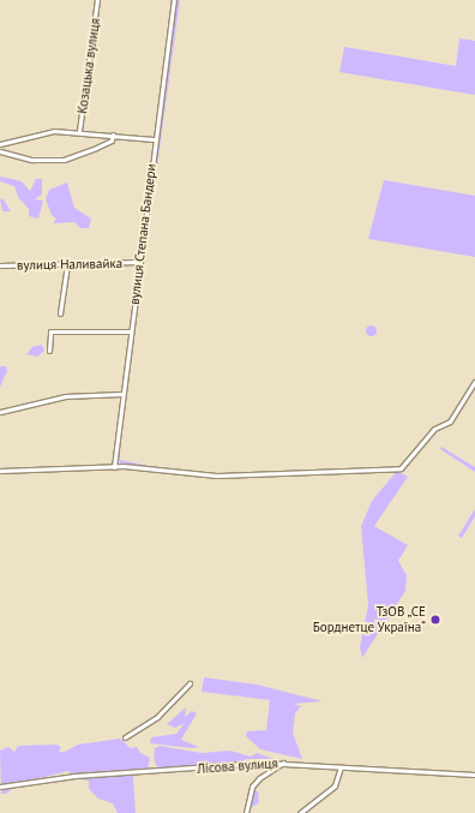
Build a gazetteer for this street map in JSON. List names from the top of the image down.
{
  "streets": {
    "street": [
      "Козацька вулиця",
      "вулиця Степана Бандери",
      "вулиця Наливайка",
      "Лісова вулиця"
    ]
  },
  "crossings": [
    ["вулиця Степана Бандери", "вулиця Наливайка"]
  ],
  "places": ["ТзОВ „СЕ Борднетце Україна“"]
}
